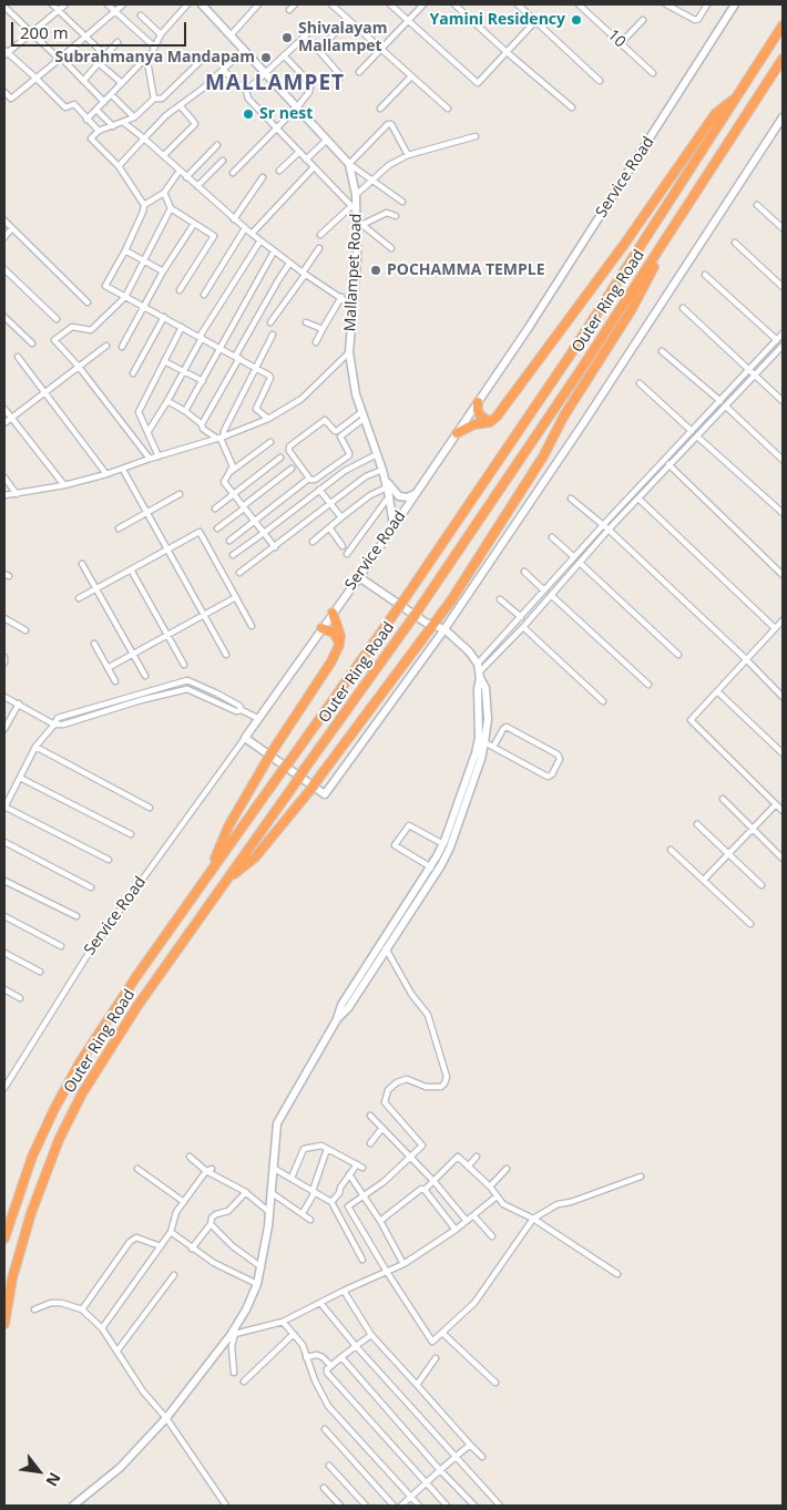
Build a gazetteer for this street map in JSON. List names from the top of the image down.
{
  "streets": {
    "highway": ["Outer Ring Road"],
    "main road": ["Service Road", "Mallampet Road"],
    "street": ["10"]
  },
  "crossings": [
    ["Service Road", "Mallampet Road"]
  ],
  "districts": ["MALLAMPET"],
  "places": [
    "Yamini Residency",
    "Shivalayam Mallampet",
    "Subrahmanya Mandapam",
    "Sr nest",
    "POCHAMMA TEMPLE"
  ],
  "scale_bar": "200 m",
  "north": "bottom right"
}
